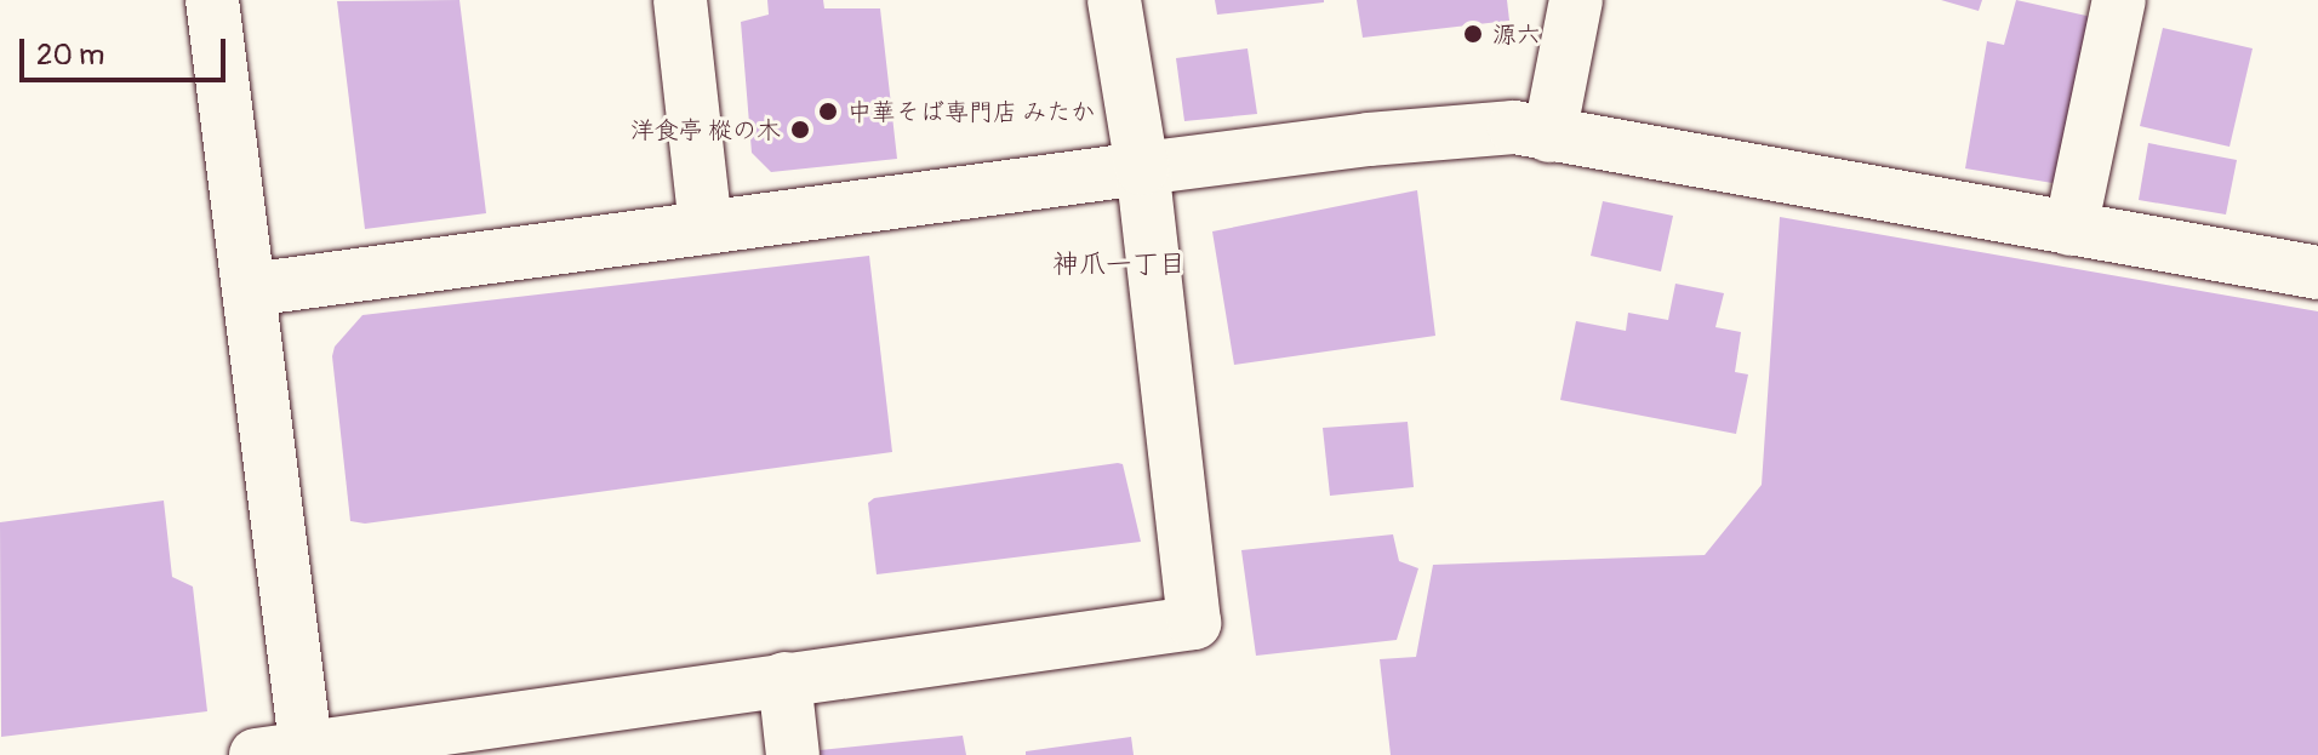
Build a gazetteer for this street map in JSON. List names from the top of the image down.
{
  "districts": ["神爪一丁目"],
  "places": ["源六", "中華そば専門店 みたか", "洋食亭 樅の木"],
  "scale_bar": "20 m"
}
